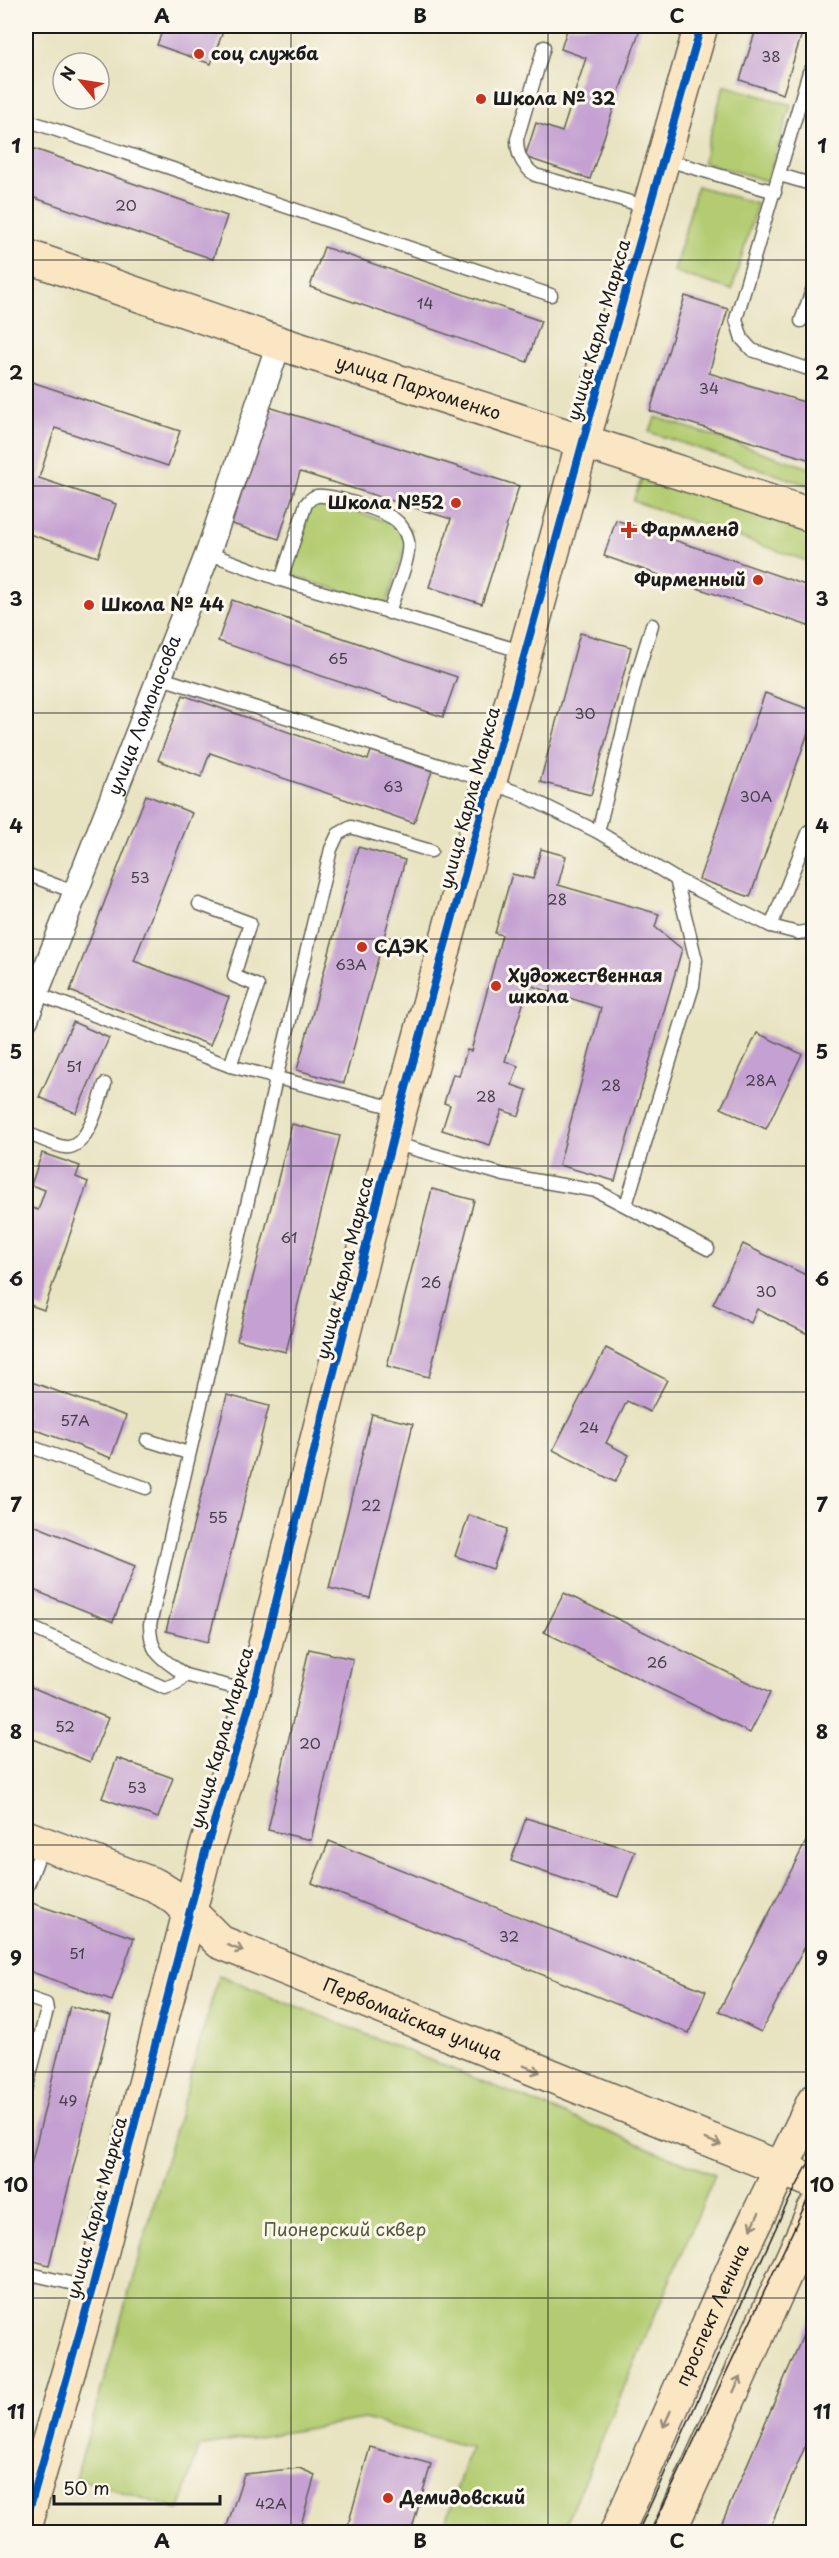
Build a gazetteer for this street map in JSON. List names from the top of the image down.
{
  "streets": {
    "street": [
      "улица Карла Маркса",
      "улица Пархоменко",
      "улица Ломоносова",
      "Первомайская улица",
      "проспект Ленина"
    ]
  },
  "crossings": [
    ["улица Карла Маркса", "улица Пархоменко"],
    ["улица Карла Маркса", "Первомайская улица"],
    ["улица Пархоменко", "улица Ломоносова"],
    ["Первомайская улица", "проспект Ленина"]
  ],
  "one_way": ["Первомайская улица"],
  "parks": ["Пионерский сквер"],
  "places": {
    "other": [
      "соц служба",
      "Школа № 32",
      "Школа №52",
      "Фирменный",
      "Школа № 44",
      "СДЭК",
      "Художественная школа",
      "Демидовский"
    ],
    "health": ["Фармленд"]
  },
  "house_numbers": [
    "38",
    "20",
    "14",
    "34",
    "65",
    "30",
    "63",
    "30А",
    "53",
    "28",
    "63А",
    "51",
    "28А",
    "28",
    "28",
    "61",
    "26",
    "30",
    "57А",
    "24",
    "22",
    "55",
    "26",
    "52",
    "20",
    "53",
    "32",
    "51",
    "49",
    "42А"
  ],
  "scale_bar": "50 m",
  "north": "top left",
  "grid": {
    "columns": ["A", "B", "C"],
    "rows": [
      "1",
      "2",
      "3",
      "4",
      "5",
      "6",
      "7",
      "8",
      "9",
      "10",
      "11"
    ]
  }
}
